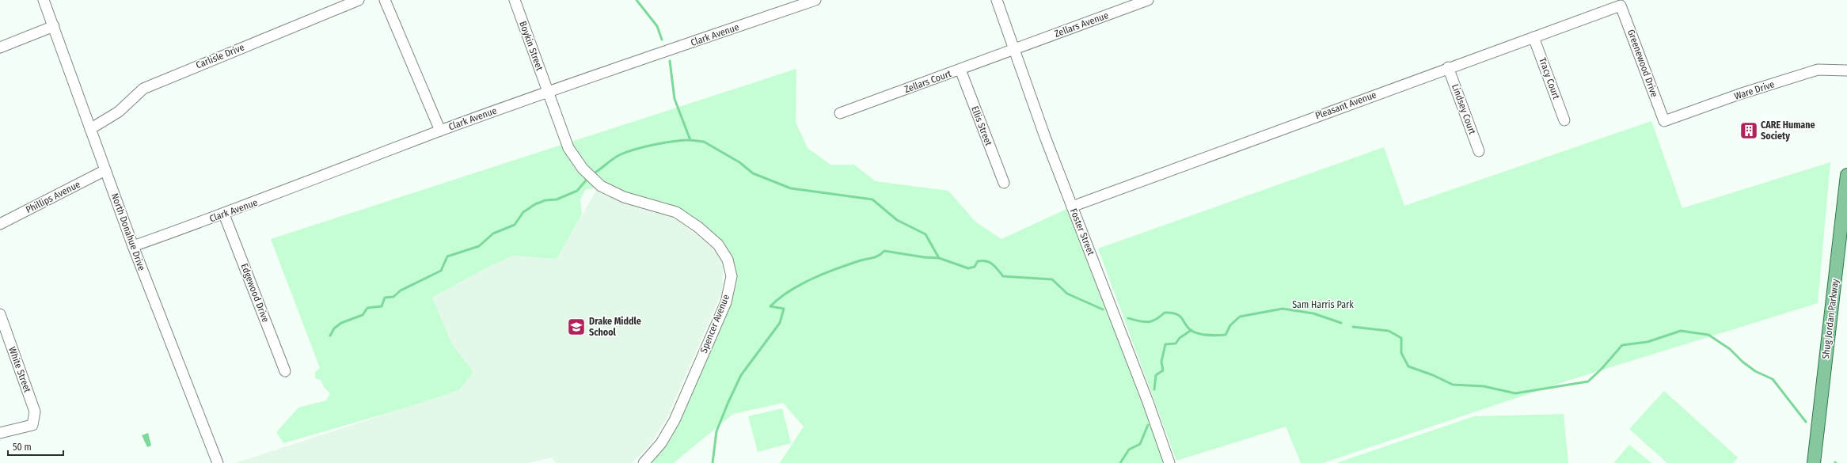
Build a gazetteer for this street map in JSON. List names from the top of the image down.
{
  "streets": {
    "main road": ["Shug Jordan Parkway"],
    "street": [
      "Zellars Avenue",
      "Clark Avenue",
      "Boykin Street",
      "Carlisle Drive",
      "Greenewood Drive",
      "Tracy Court",
      "Zellars Court",
      "Ware Drive",
      "Pleasant Avenue",
      "Lindsey Court",
      "Ellis Street",
      "Phillips Avenue",
      "North Donahue Drive",
      "Foster Street",
      "Edgewood Drive",
      "Spencer Avenue",
      "White Street"
    ]
  },
  "crossings": [
    ["Zellars Avenue", "Zellars Court"],
    ["Zellars Avenue", "Foster Street"],
    ["Clark Avenue", "Boykin Street"],
    ["Clark Avenue", "North Donahue Drive"],
    ["Clark Avenue", "Edgewood Drive"],
    ["Clark Avenue", "Spencer Avenue"],
    ["Boykin Street", "Spencer Avenue"],
    ["Carlisle Drive", "North Donahue Drive"],
    ["Greenewood Drive", "Ware Drive"],
    ["Greenewood Drive", "Pleasant Avenue"],
    ["Tracy Court", "Pleasant Avenue"],
    ["Zellars Court", "Ellis Street"],
    ["Zellars Court", "Foster Street"],
    ["Pleasant Avenue", "Lindsey Court"],
    ["Pleasant Avenue", "Foster Street"],
    ["Phillips Avenue", "North Donahue Drive"]
  ],
  "parks": ["Sam Harris Park"],
  "places": {
    "building": ["CARE Humane Society"],
    "school or university": ["Drake Middle School"]
  },
  "scale_bar": "50 m"
}
